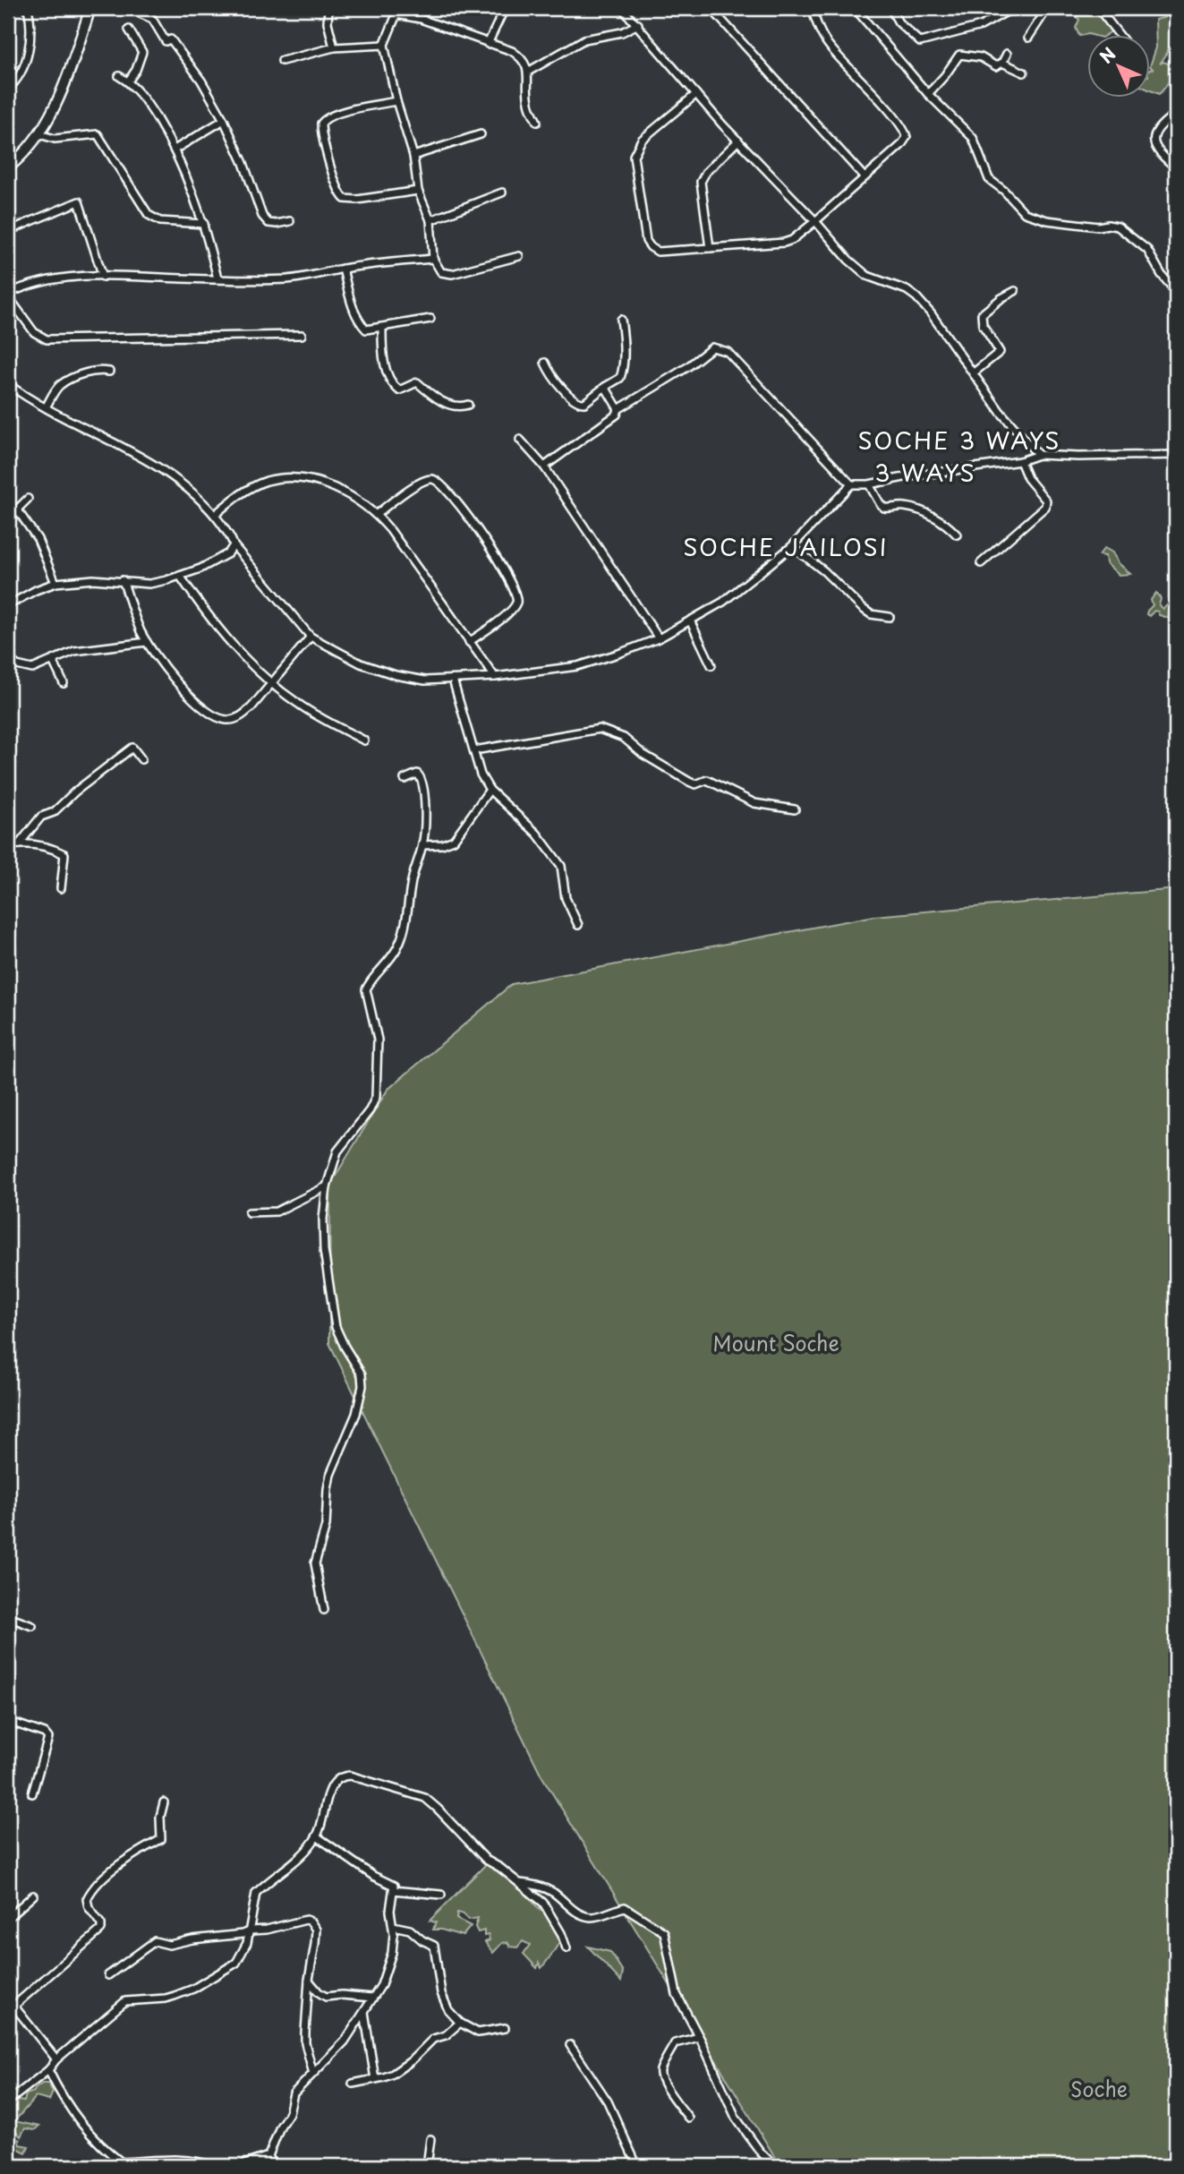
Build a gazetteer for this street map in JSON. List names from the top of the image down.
{
  "districts": ["SOCHE 3 WAYS", "3 WAYS", "SOCHE JAILOSI"],
  "parks": ["Mount Soche", "Soche"],
  "north": "top left"
}
